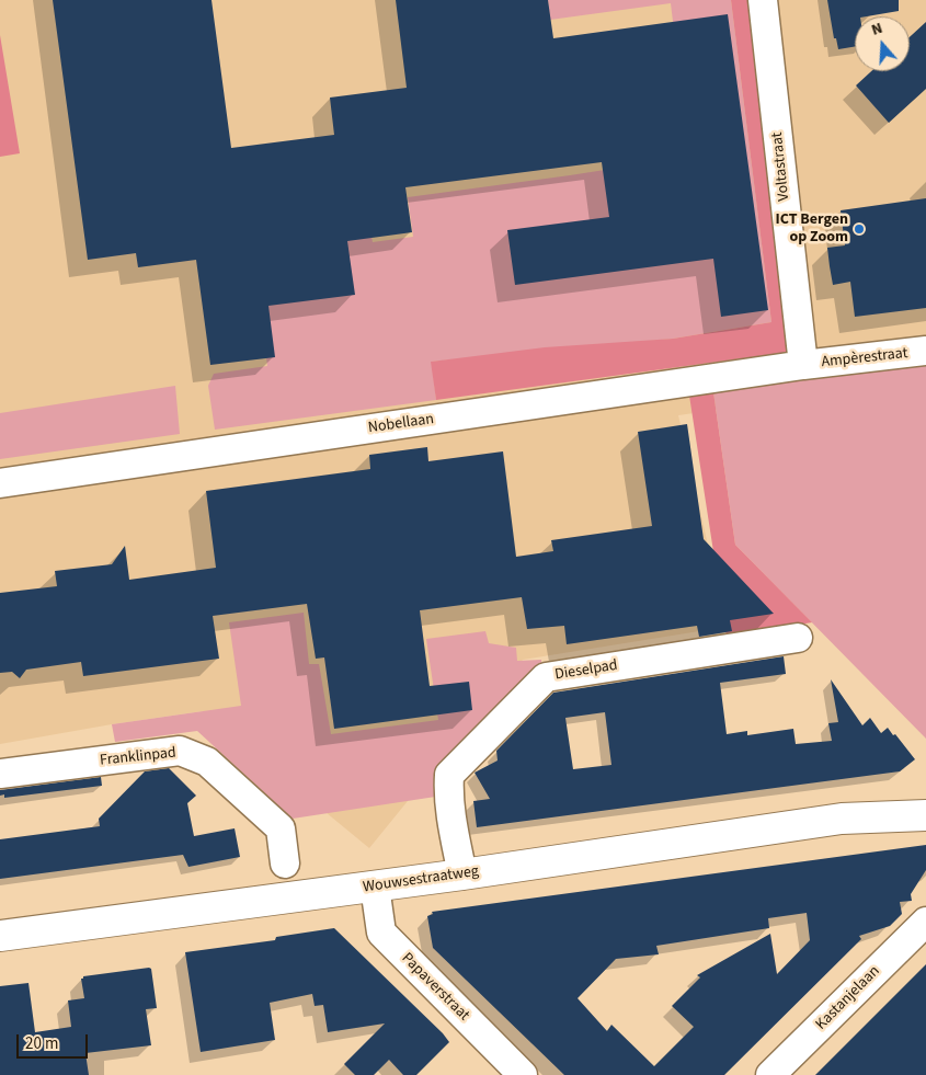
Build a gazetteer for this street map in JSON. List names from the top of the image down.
{
  "streets": {
    "main road": ["Wouwsestraatweg"],
    "street": [
      "Voltastraat",
      "Ampèrestraat",
      "Nobellaan",
      "Dieselpad",
      "Franklinpad",
      "Papaverstraat",
      "Kastanjelaan"
    ]
  },
  "crossings": [
    ["Voltastraat", "Ampèrestraat"],
    ["Voltastraat", "Nobellaan"],
    ["Ampèrestraat", "Nobellaan"],
    ["Dieselpad", "Wouwsestraatweg"],
    ["Franklinpad", "Wouwsestraatweg"],
    ["Wouwsestraatweg", "Papaverstraat"]
  ],
  "places": ["ICT Bergen op Zoom"],
  "scale_bar": "20 m",
  "north": "top"
}
